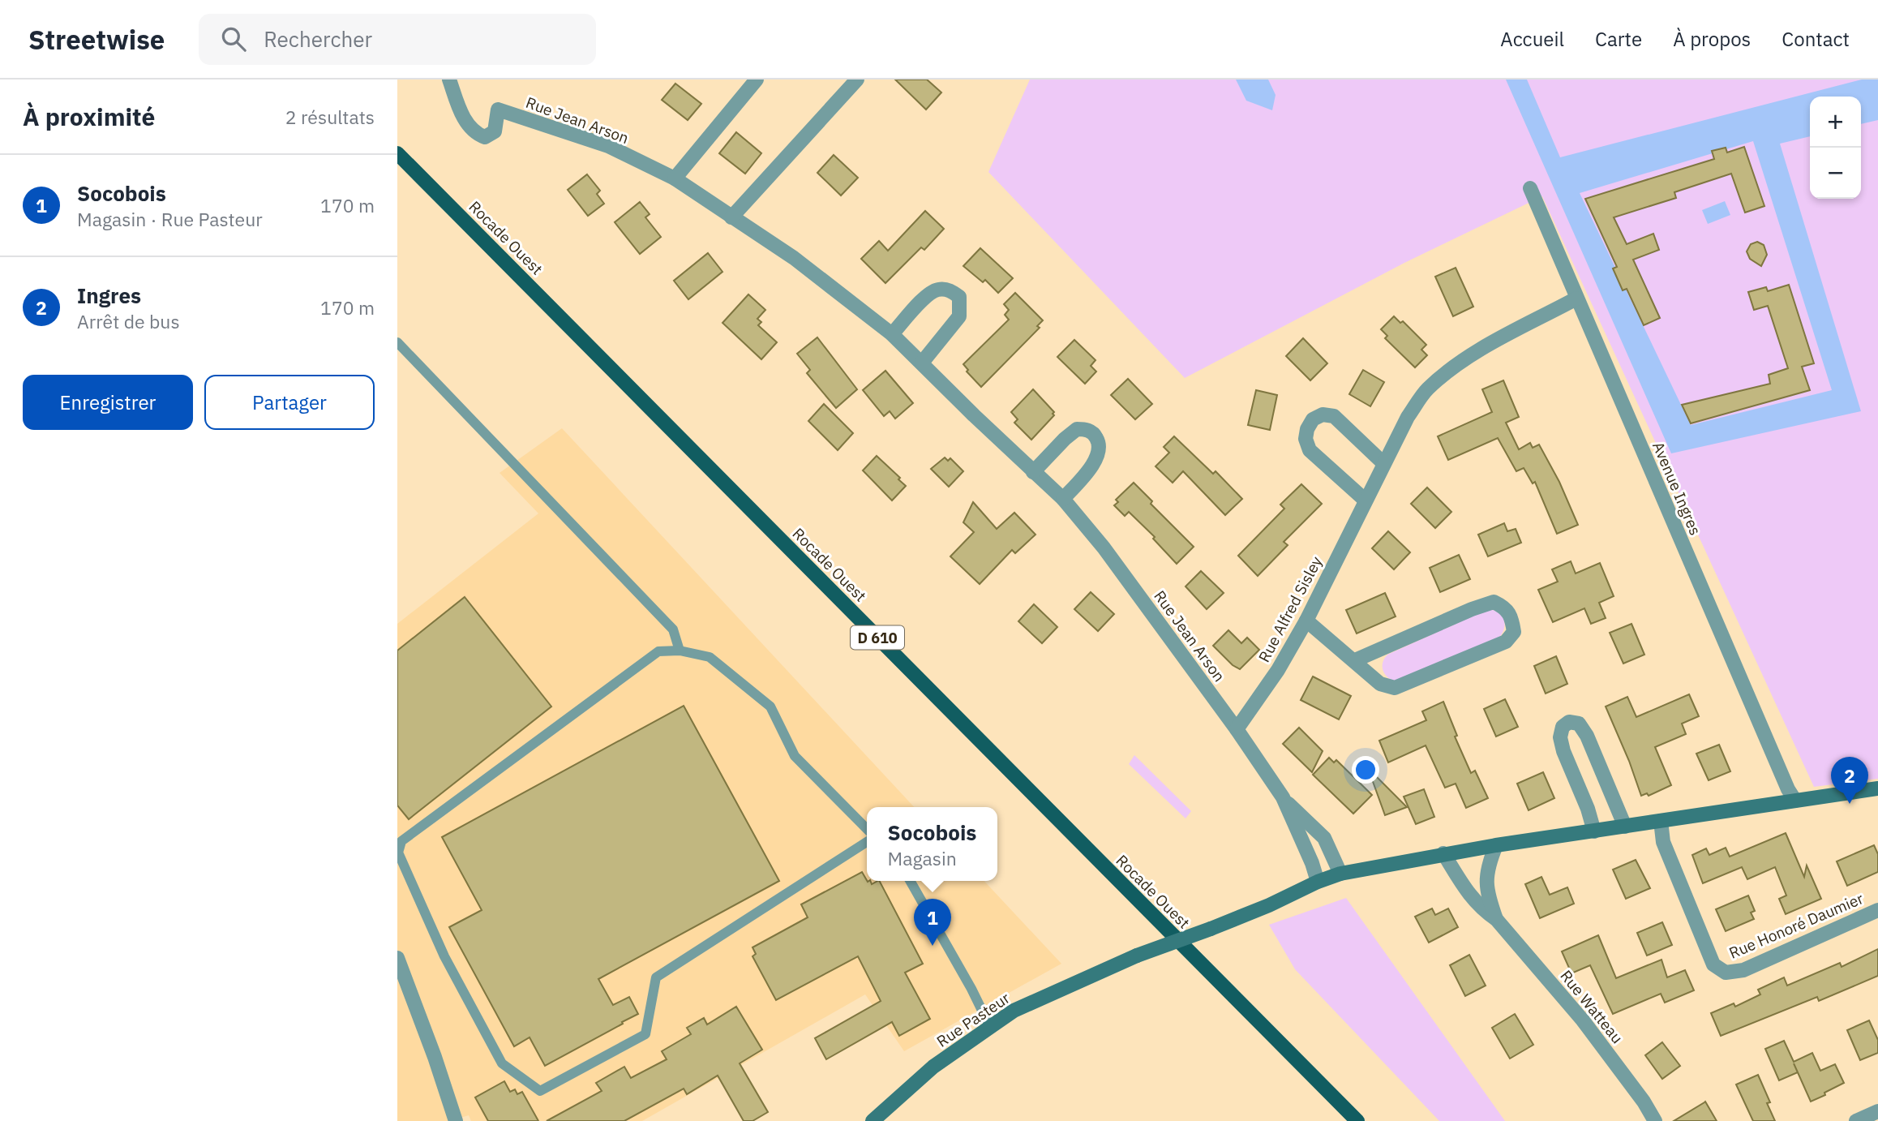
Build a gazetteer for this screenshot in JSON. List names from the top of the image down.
{
  "streets": {
    "main road": ["Rocade Ouest", "D 610"],
    "street": [
      "Rue Jean Arson",
      "Avenue Ingres",
      "Rue Alfred Sisley",
      "Rue Honoré Daumier",
      "Rue Watteau",
      "Rue Pasteur"
    ]
  },
  "crossings": [
    ["Rue Jean Arson", "Rue Alfred Sisley"],
    ["Rue Jean Arson", "Rue Pasteur"],
    ["Avenue Ingres", "Rue Alfred Sisley"],
    ["Avenue Ingres", "Rue Pasteur"],
    ["Rue Honoré Daumier", "Rue Pasteur"],
    ["Rue Watteau", "Rue Pasteur"]
  ],
  "page": {
    "header": "Streetwise",
    "search": "Rechercher",
    "nav": [
      "Accueil",
      "Carte",
      "À propos",
      "Contact"
    ],
    "heading": ["À proximité", "2 résultats"],
    "map_buttons": ["+", "−"],
    "list": [
      {
        "mark": "1",
        "name": "Socobois",
        "note": "Magasin · Rue Pasteur",
        "value": "170 m"
      },
      {
        "mark": "2",
        "name": "Ingres",
        "note": "Arrêt de bus",
        "value": "170 m"
      }
    ],
    "buttons": ["Enregistrer", "Partager"],
    "pins": ["2", "1"],
    "popup": ["Socobois", "Magasin"]
  }
}
